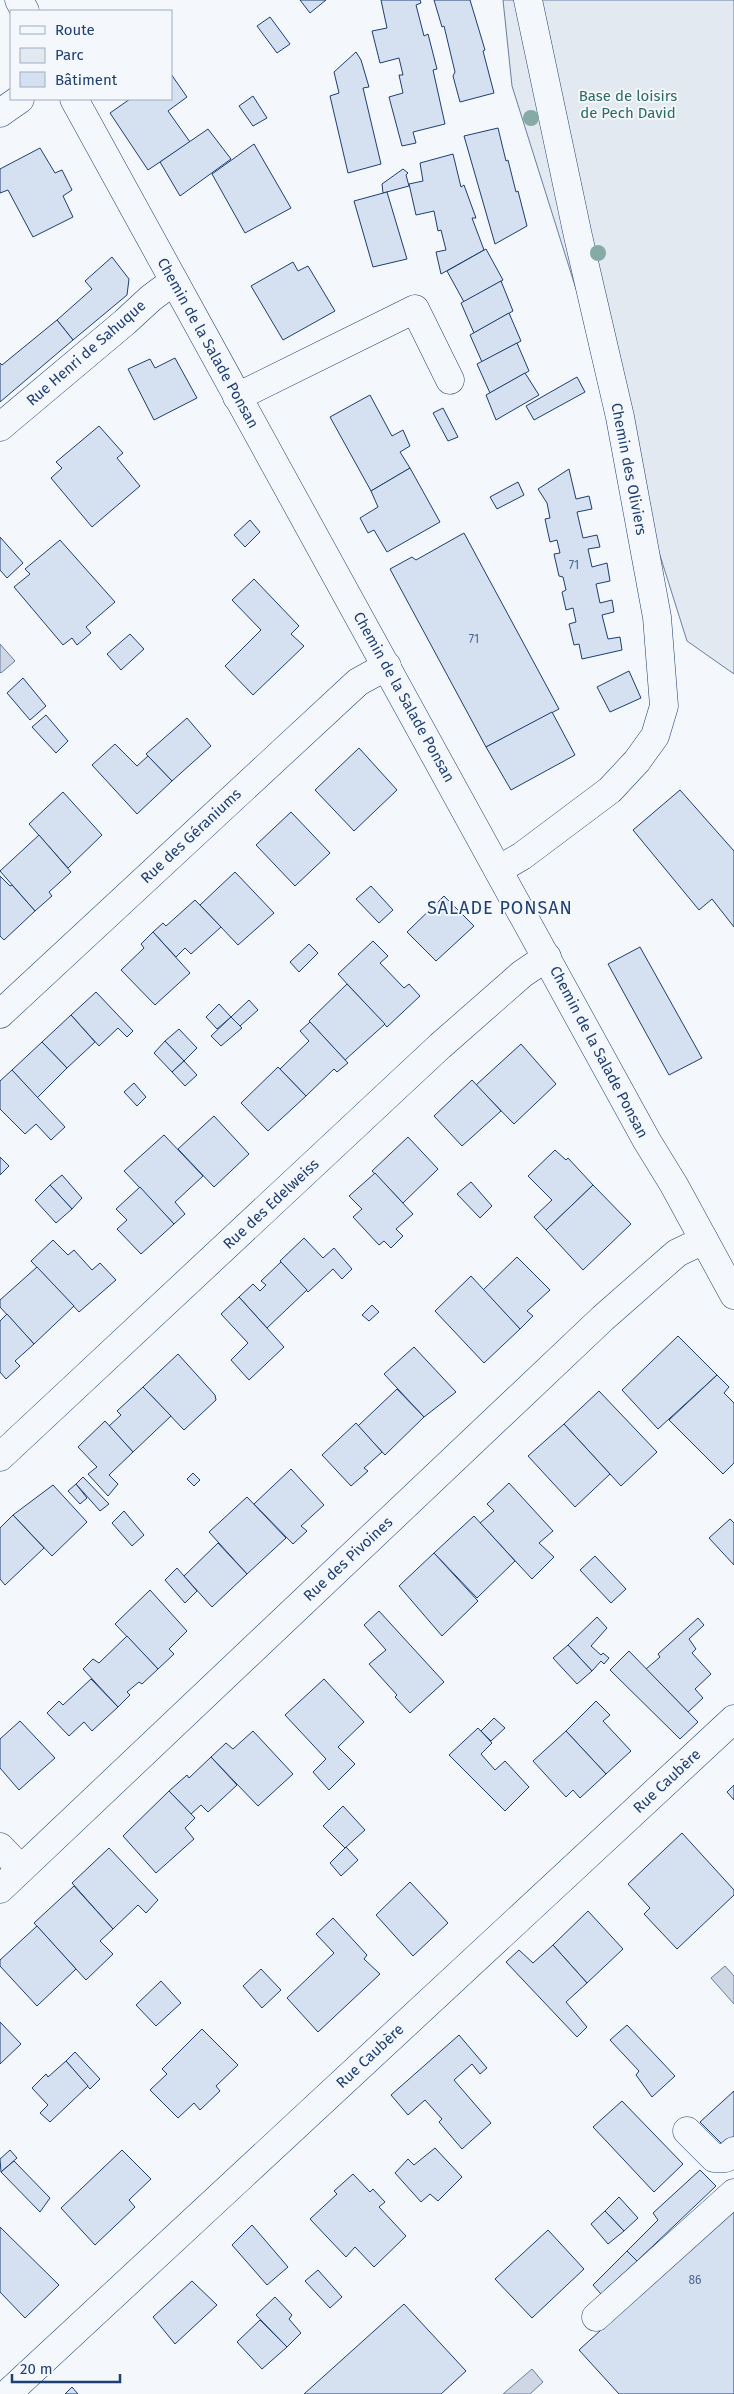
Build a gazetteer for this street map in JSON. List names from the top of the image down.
{
  "streets": {
    "street": [
      "Chemin de la Salade Ponsan",
      "Rue Henri de Sahuque",
      "Chemin des Oliviers",
      "Rue des Géraniums",
      "Rue des Edelweiss",
      "Rue des Pivoines",
      "Rue Caubère"
    ]
  },
  "crossings": [
    ["Chemin de la Salade Ponsan", "Rue Henri de Sahuque"],
    ["Chemin de la Salade Ponsan", "Chemin des Oliviers"],
    ["Chemin de la Salade Ponsan", "Rue des Géraniums"],
    ["Chemin de la Salade Ponsan", "Rue des Edelweiss"],
    ["Chemin de la Salade Ponsan", "Rue des Pivoines"]
  ],
  "districts": ["SALADE PONSAN"],
  "parks": ["Base de loisirs de Pech David"],
  "house_numbers": ["71", "71", "86"],
  "legend": ["Route", "Parc", "Bâtiment"],
  "scale_bar": "20 m"
}
